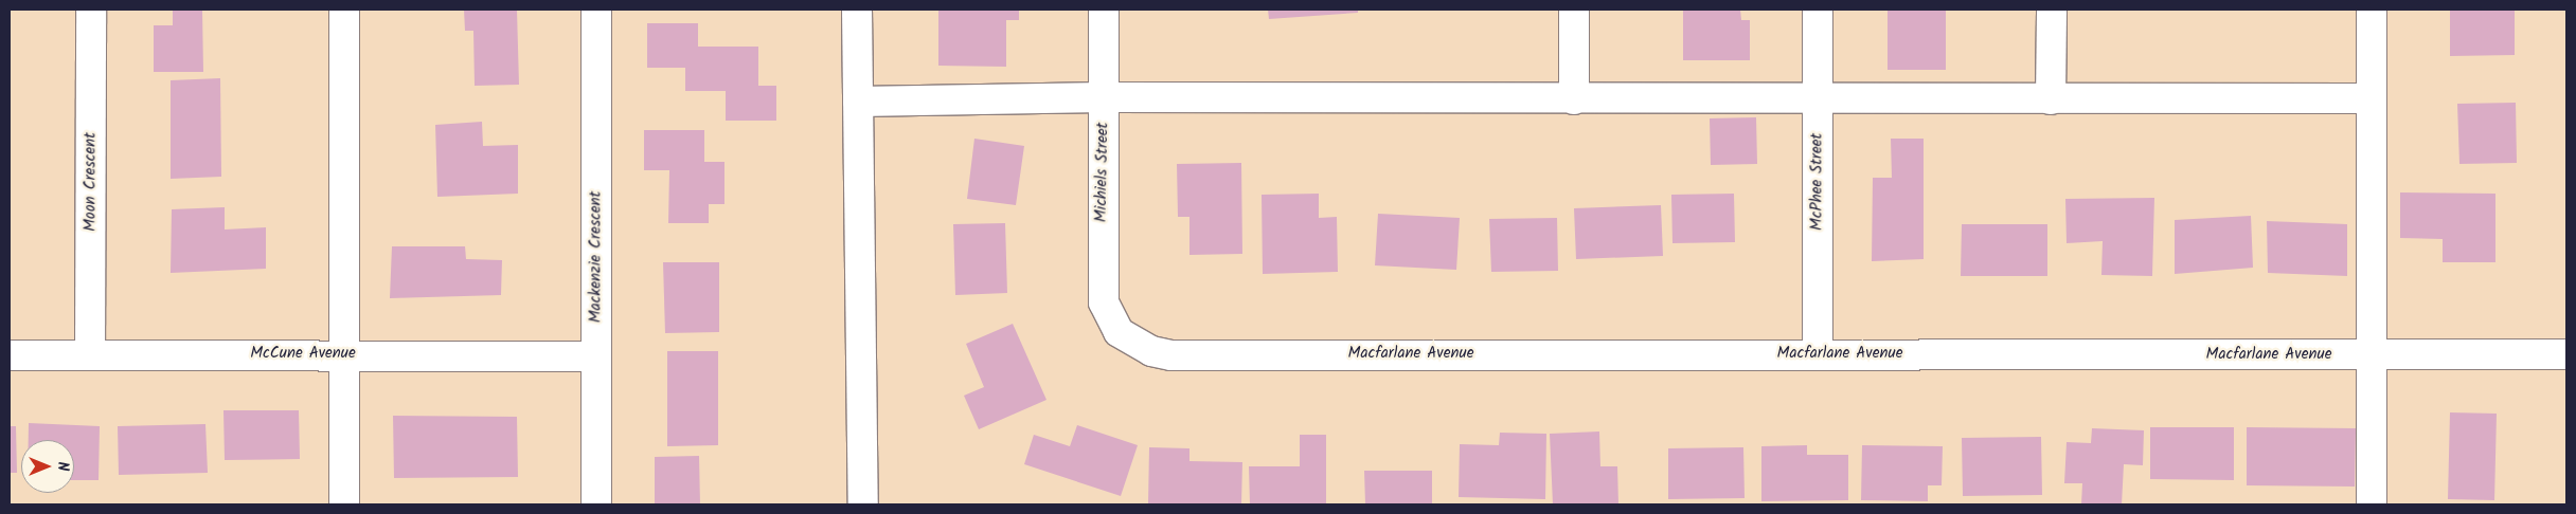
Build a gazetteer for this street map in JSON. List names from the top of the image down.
{
  "streets": {
    "street": [
      "Michiels Street",
      "Moon Crescent",
      "McPhee Street",
      "Mackenzie Crescent",
      "McCune Avenue",
      "Macfarlane Avenue"
    ]
  },
  "crossings": [
    ["Michiels Street", "Macfarlane Avenue"],
    ["Moon Crescent", "McCune Avenue"],
    ["McPhee Street", "Macfarlane Avenue"],
    ["Mackenzie Crescent", "McCune Avenue"]
  ],
  "north": "right"
}
